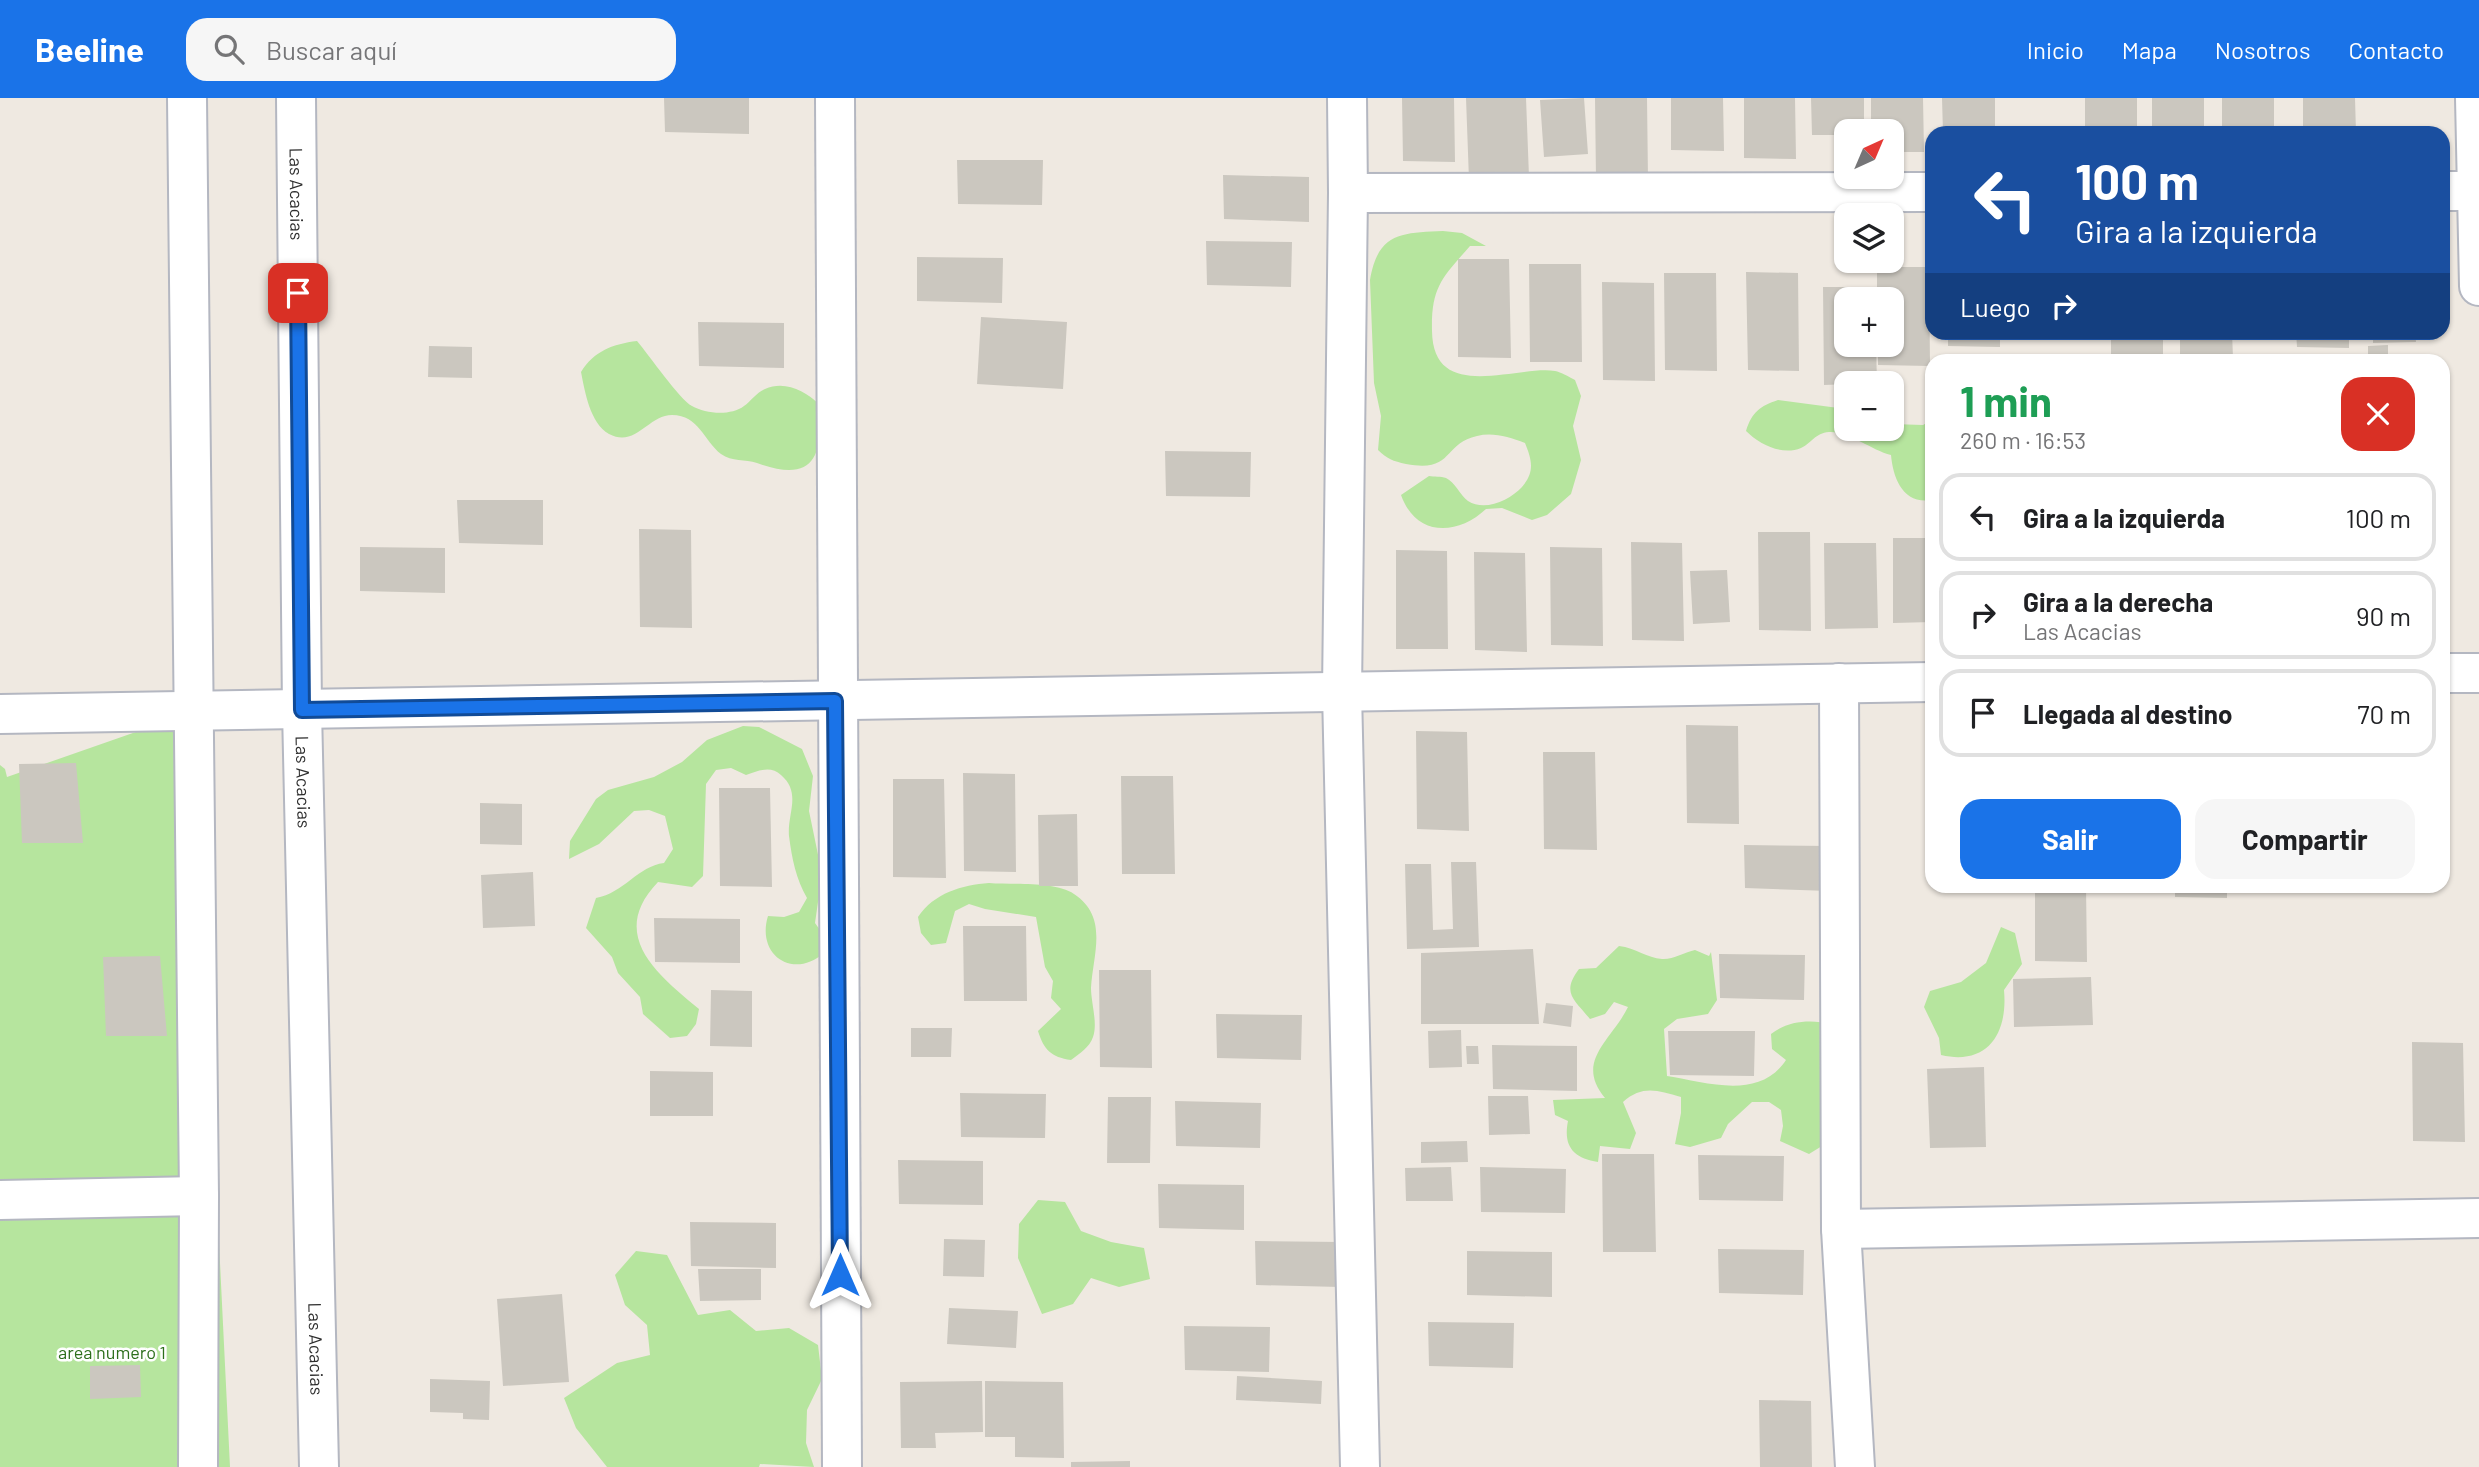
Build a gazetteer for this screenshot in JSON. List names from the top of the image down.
{
  "streets": {
    "street": ["Las Acacias"]
  },
  "parks": ["area numero 1"],
  "north": "top right",
  "page": {
    "header": "Beeline",
    "search": "Buscar aquí",
    "nav": [
      "Inicio",
      "Mapa",
      "Nosotros",
      "Contacto"
    ],
    "map_buttons": ["+", "−"],
    "turn": ["100 m", "Gira a la izquierda"],
    "then": "Luego",
    "heading": ["1 min", "260 m · 16:53"],
    "list": [
      {
        "name": "Gira a la izquierda",
        "value": "100 m"
      },
      {
        "name": "Gira a la derecha",
        "note": "Las Acacias",
        "value": "90 m"
      },
      {
        "name": "Llegada al destino",
        "value": "70 m"
      }
    ],
    "buttons": ["Salir", "Compartir"]
  }
}
